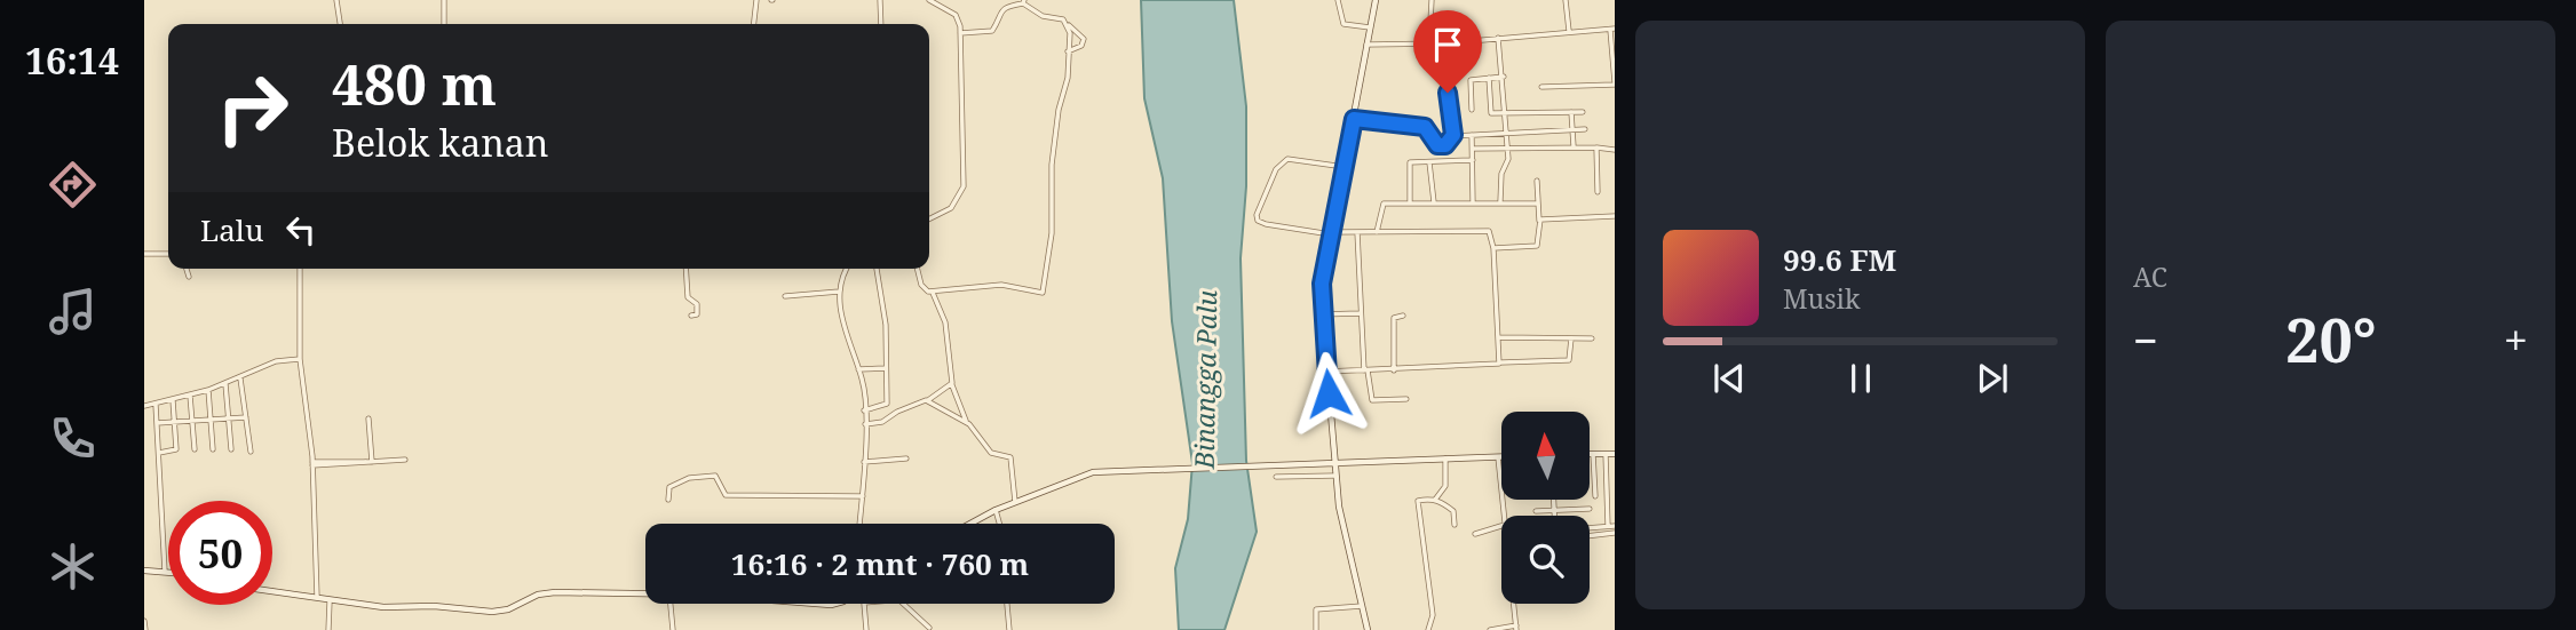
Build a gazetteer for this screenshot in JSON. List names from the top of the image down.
{
  "water": ["Binangga Palu"],
  "north": "top",
  "page": {
    "tabs": "16:14",
    "tile": "AC",
    "turn": ["480 m", "Belok kanan"],
    "then": "Lalu",
    "song": ["99.6 FM", "Musik"],
    "heat": ["−", "20°", "+"],
    "limit": "50",
    "trip": "16:16 · 2 mnt · 760 m"
  }
}
